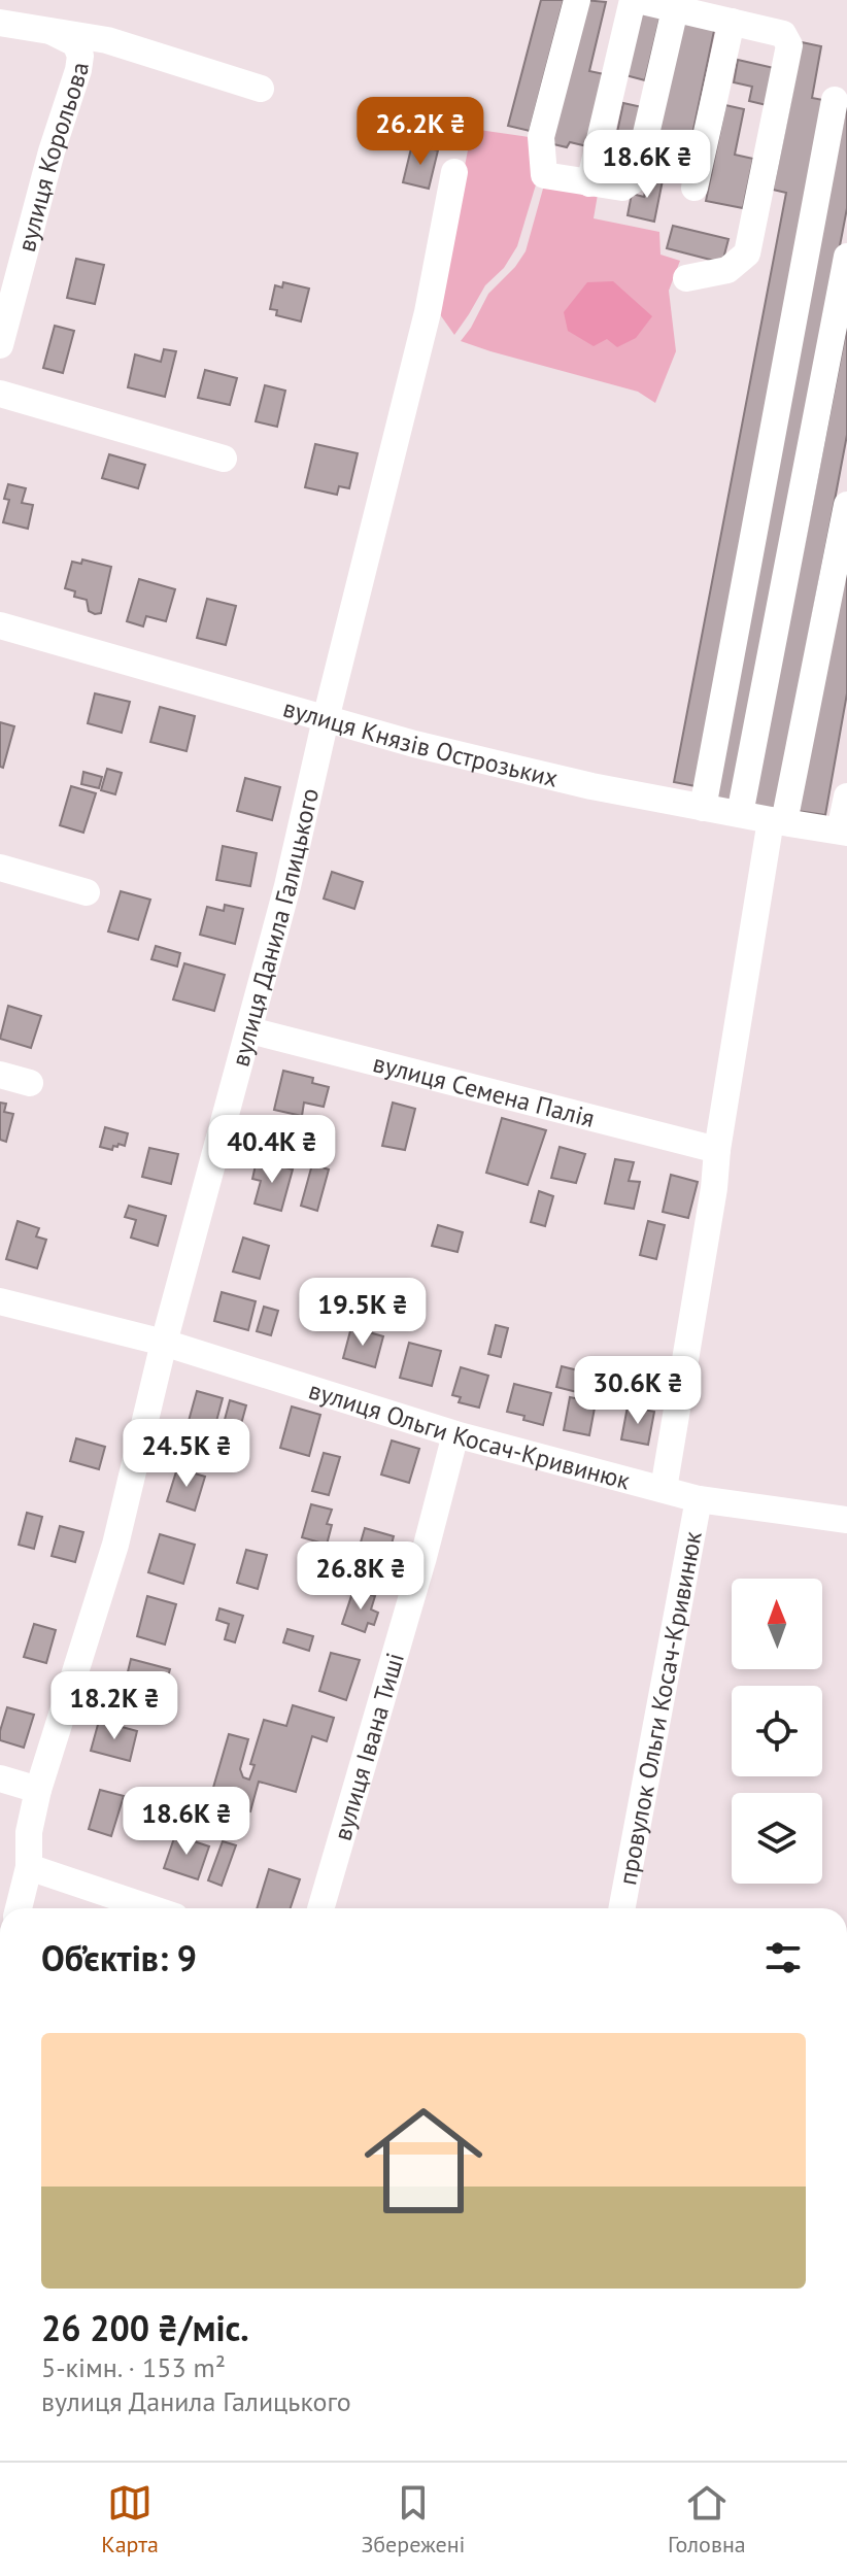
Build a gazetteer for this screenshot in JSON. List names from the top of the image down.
{
  "streets": {
    "street": [
      "вулиця Корольова",
      "вулиця Князів Острозьких",
      "вулиця Данила Галицького",
      "вулиця Семена Палія",
      "вулиця Ольги Косач-Кривинюк",
      "провулок Ольги Косач-Кривинюк",
      "вулиця Івана Тиші"
    ]
  },
  "crossings": [
    ["вулиця Князів Острозьких", "вулиця Данила Галицького"],
    ["вулиця Данила Галицького", "вулиця Семена Палія"],
    ["вулиця Данила Галицького", "вулиця Ольги Косач-Кривинюк"],
    ["вулиця Ольги Косач-Кривинюк", "провулок Ольги Косач-Кривинюк"],
    ["вулиця Ольги Косач-Кривинюк", "вулиця Івана Тиші"]
  ],
  "north": "top",
  "page": {
    "price": [
      "26.2K ₴",
      "18.6K ₴",
      "40.4K ₴",
      "19.5K ₴",
      "30.6K ₴",
      "24.5K ₴",
      "26.8K ₴",
      "18.2K ₴",
      "18.6K ₴"
    ],
    "heading": "Об’єктів: 9",
    "list": [
      {
        "name": "26 200 ₴/міс.",
        "note": "5-кімн. · 153 m² · вулиця Данила Галицького"
      }
    ],
    "tabs": ["Карта", "Збережені", "Головна"]
  }
}
